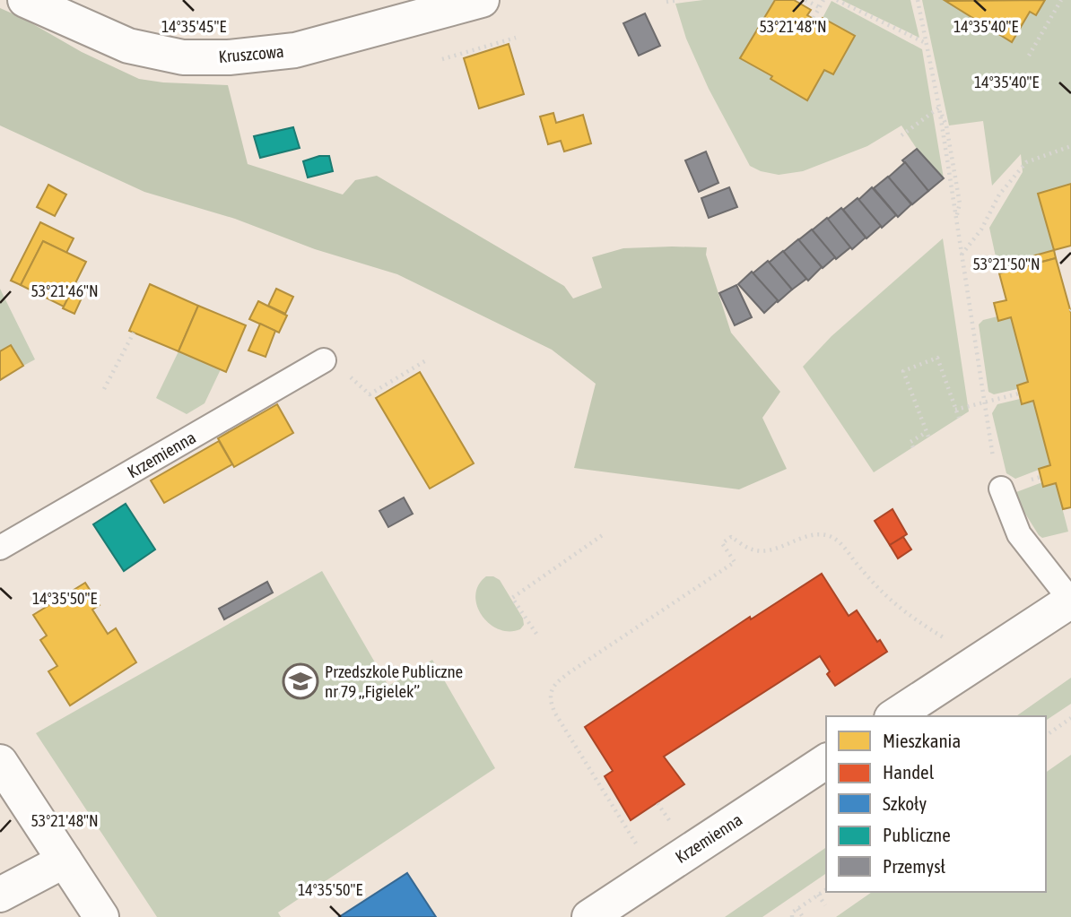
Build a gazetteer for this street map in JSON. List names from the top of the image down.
{
  "streets": {
    "street": ["Kruszcowa", "Krzemienna"]
  },
  "places": {
    "school or university": ["Przedszkole Publiczne nr 79 „Figielek”"]
  },
  "legend": [
    "Mieszkania",
    "Handel",
    "Szkoły",
    "Publiczne",
    "Przemysł"
  ],
  "coordinates": [
    "14°35'45\"E",
    "14°35'40\"E",
    "53°21'48\"N",
    "53°21'50\"N",
    "53°21'46\"N",
    "14°35'50\"E"
  ]
}
